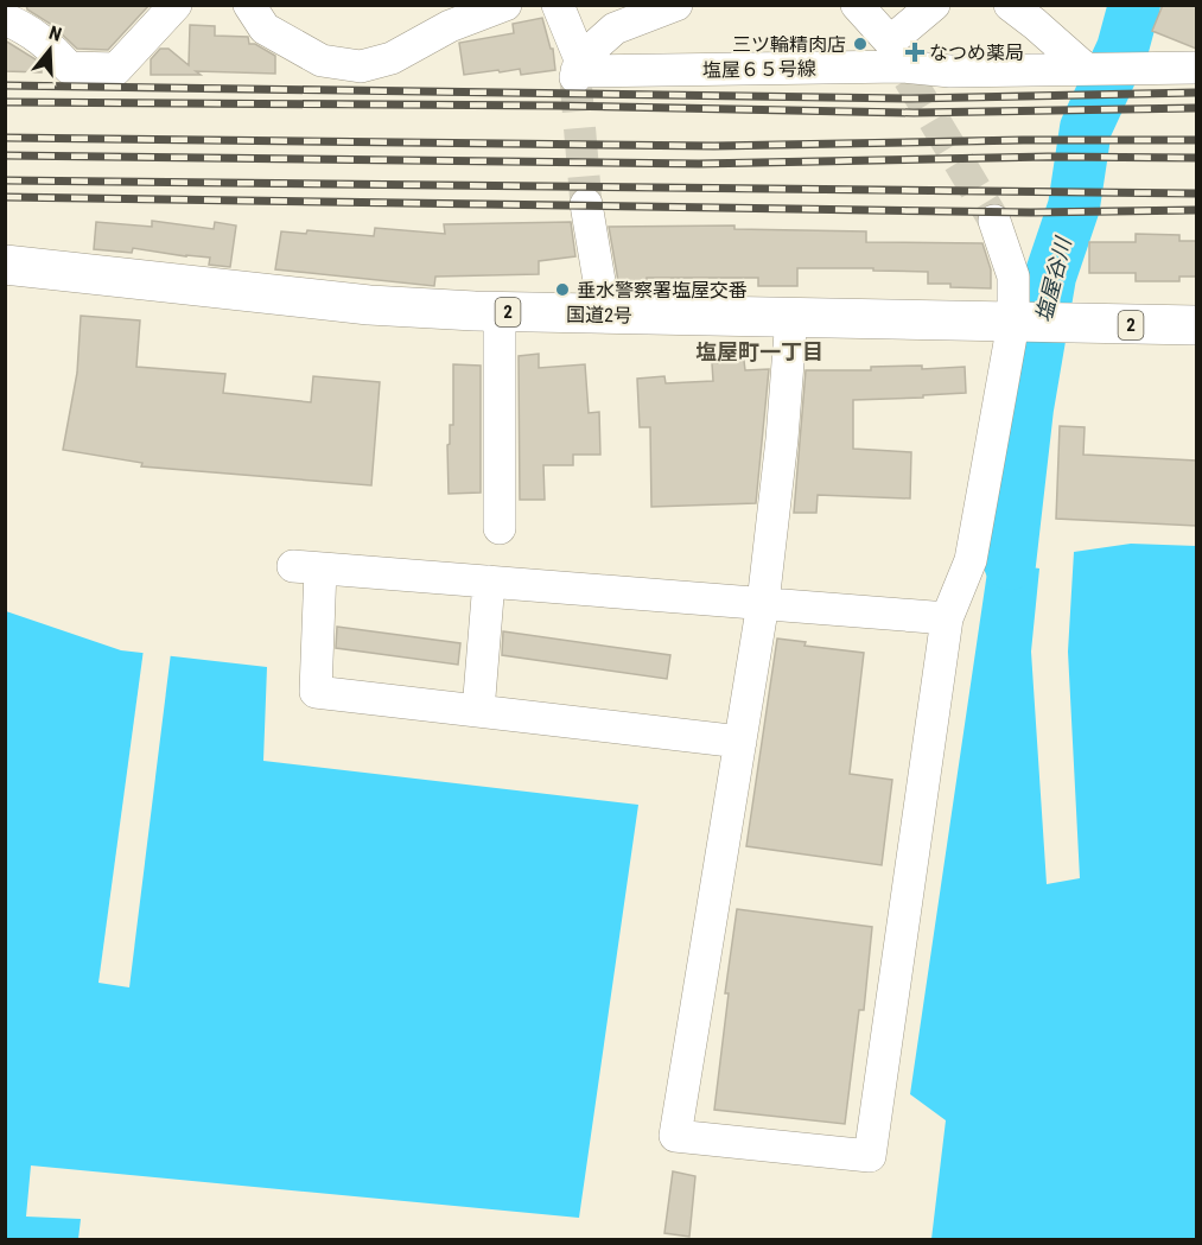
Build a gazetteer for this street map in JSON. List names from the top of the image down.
{
  "streets": {
    "highway": ["2", "国道2号"],
    "street": ["塩屋６５号線"]
  },
  "districts": ["塩屋町一丁目"],
  "water": ["塩屋谷川"],
  "places": {
    "other": ["三ツ輪精肉店", "垂水警察署塩屋交番"],
    "health": ["なつめ薬局"]
  },
  "north": "top"
}
